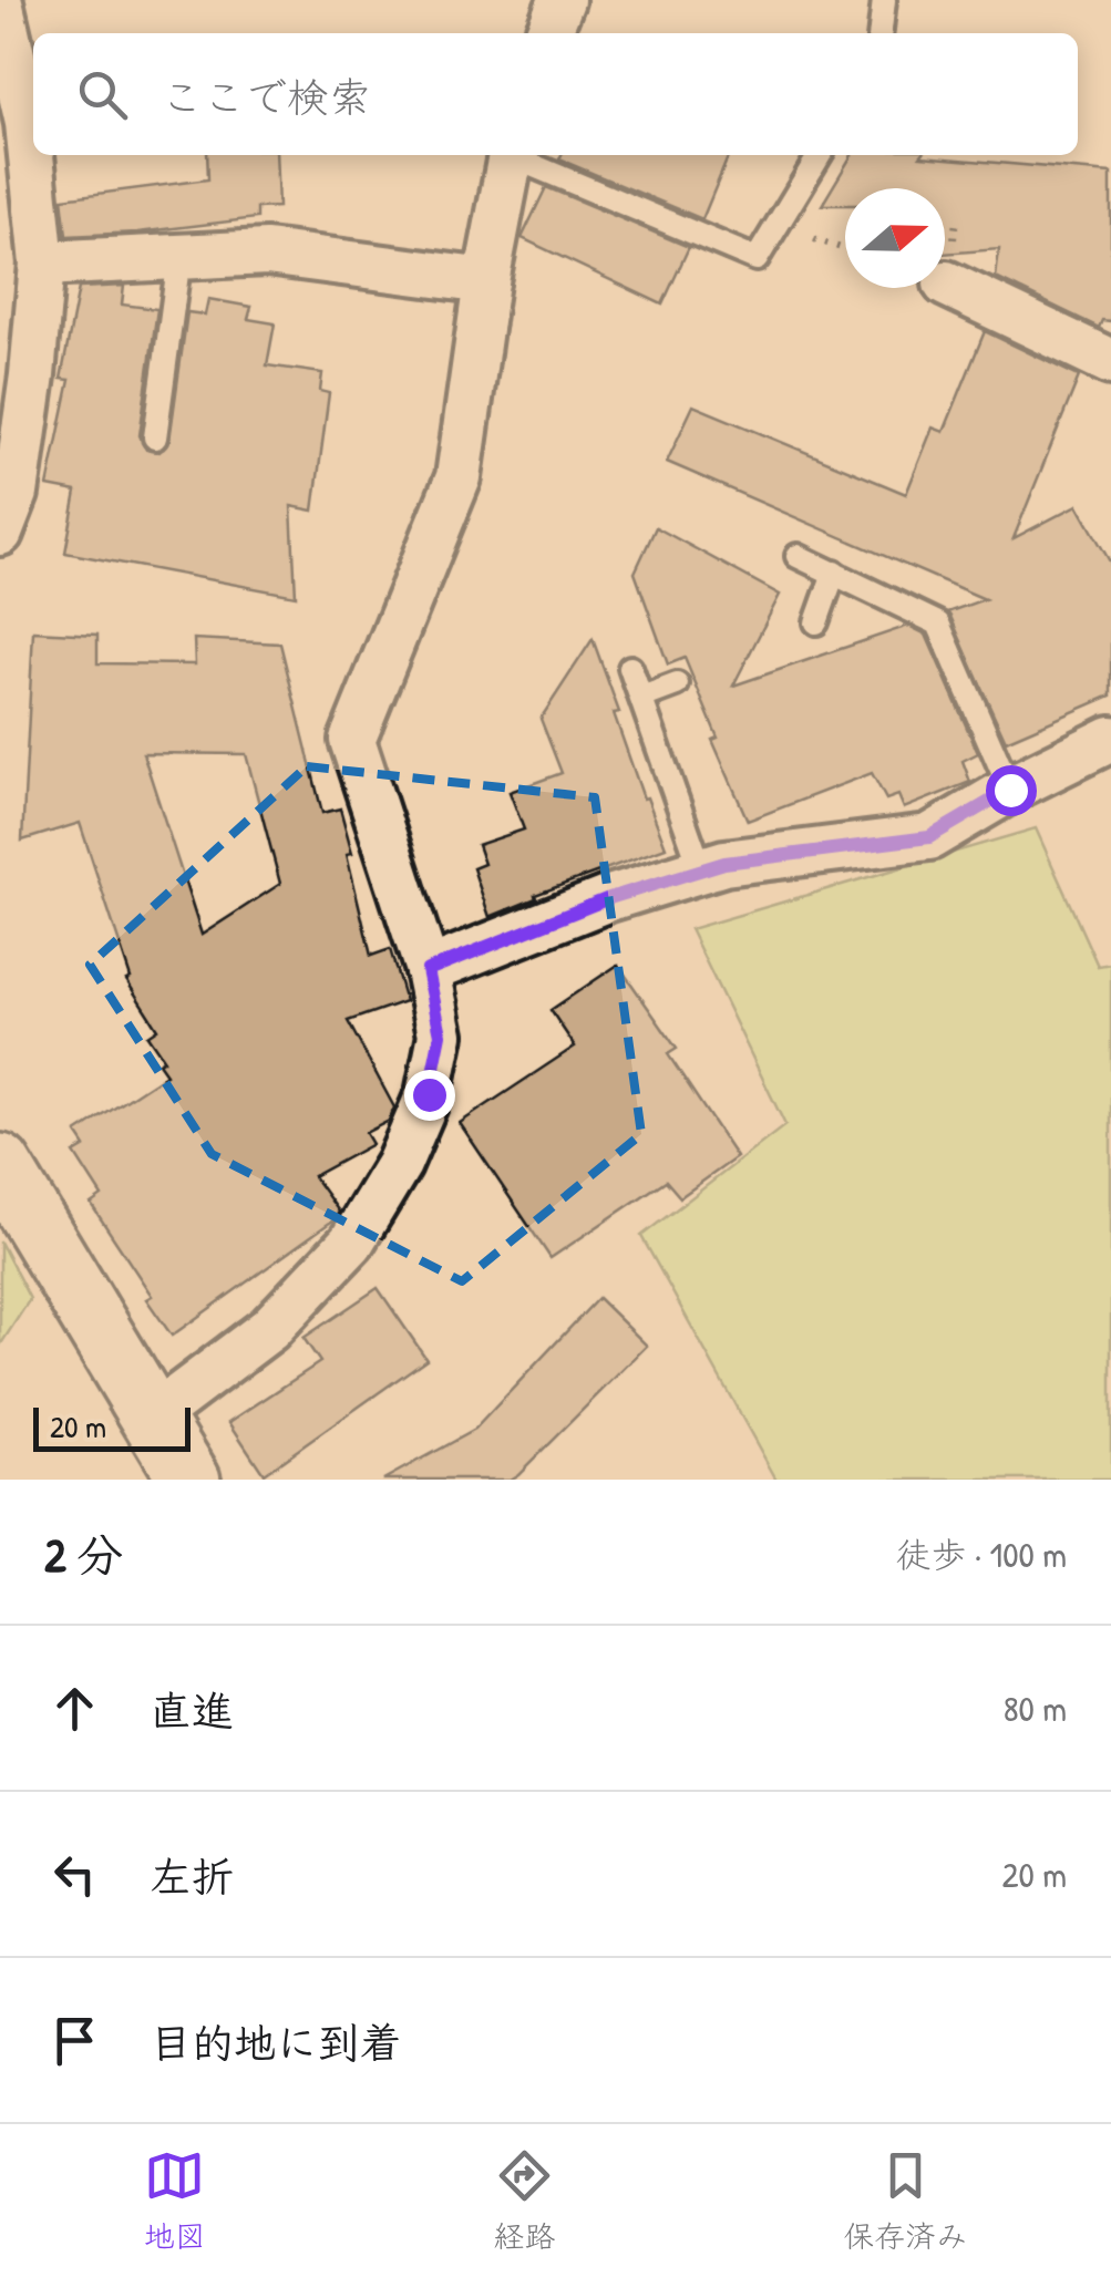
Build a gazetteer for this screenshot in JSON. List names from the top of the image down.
{
  "scale_bar": "20 m",
  "north": "right",
  "page": {
    "search": "ここで検索",
    "scale": "20 m",
    "heading": ["2 分", "徒歩 · 100 m"],
    "list": [
      ["直進", "80 m"],
      ["左折", "20 m"],
      "目的地に到着"
    ],
    "nav": ["地図", "経路", "保存済み"]
  }
}
